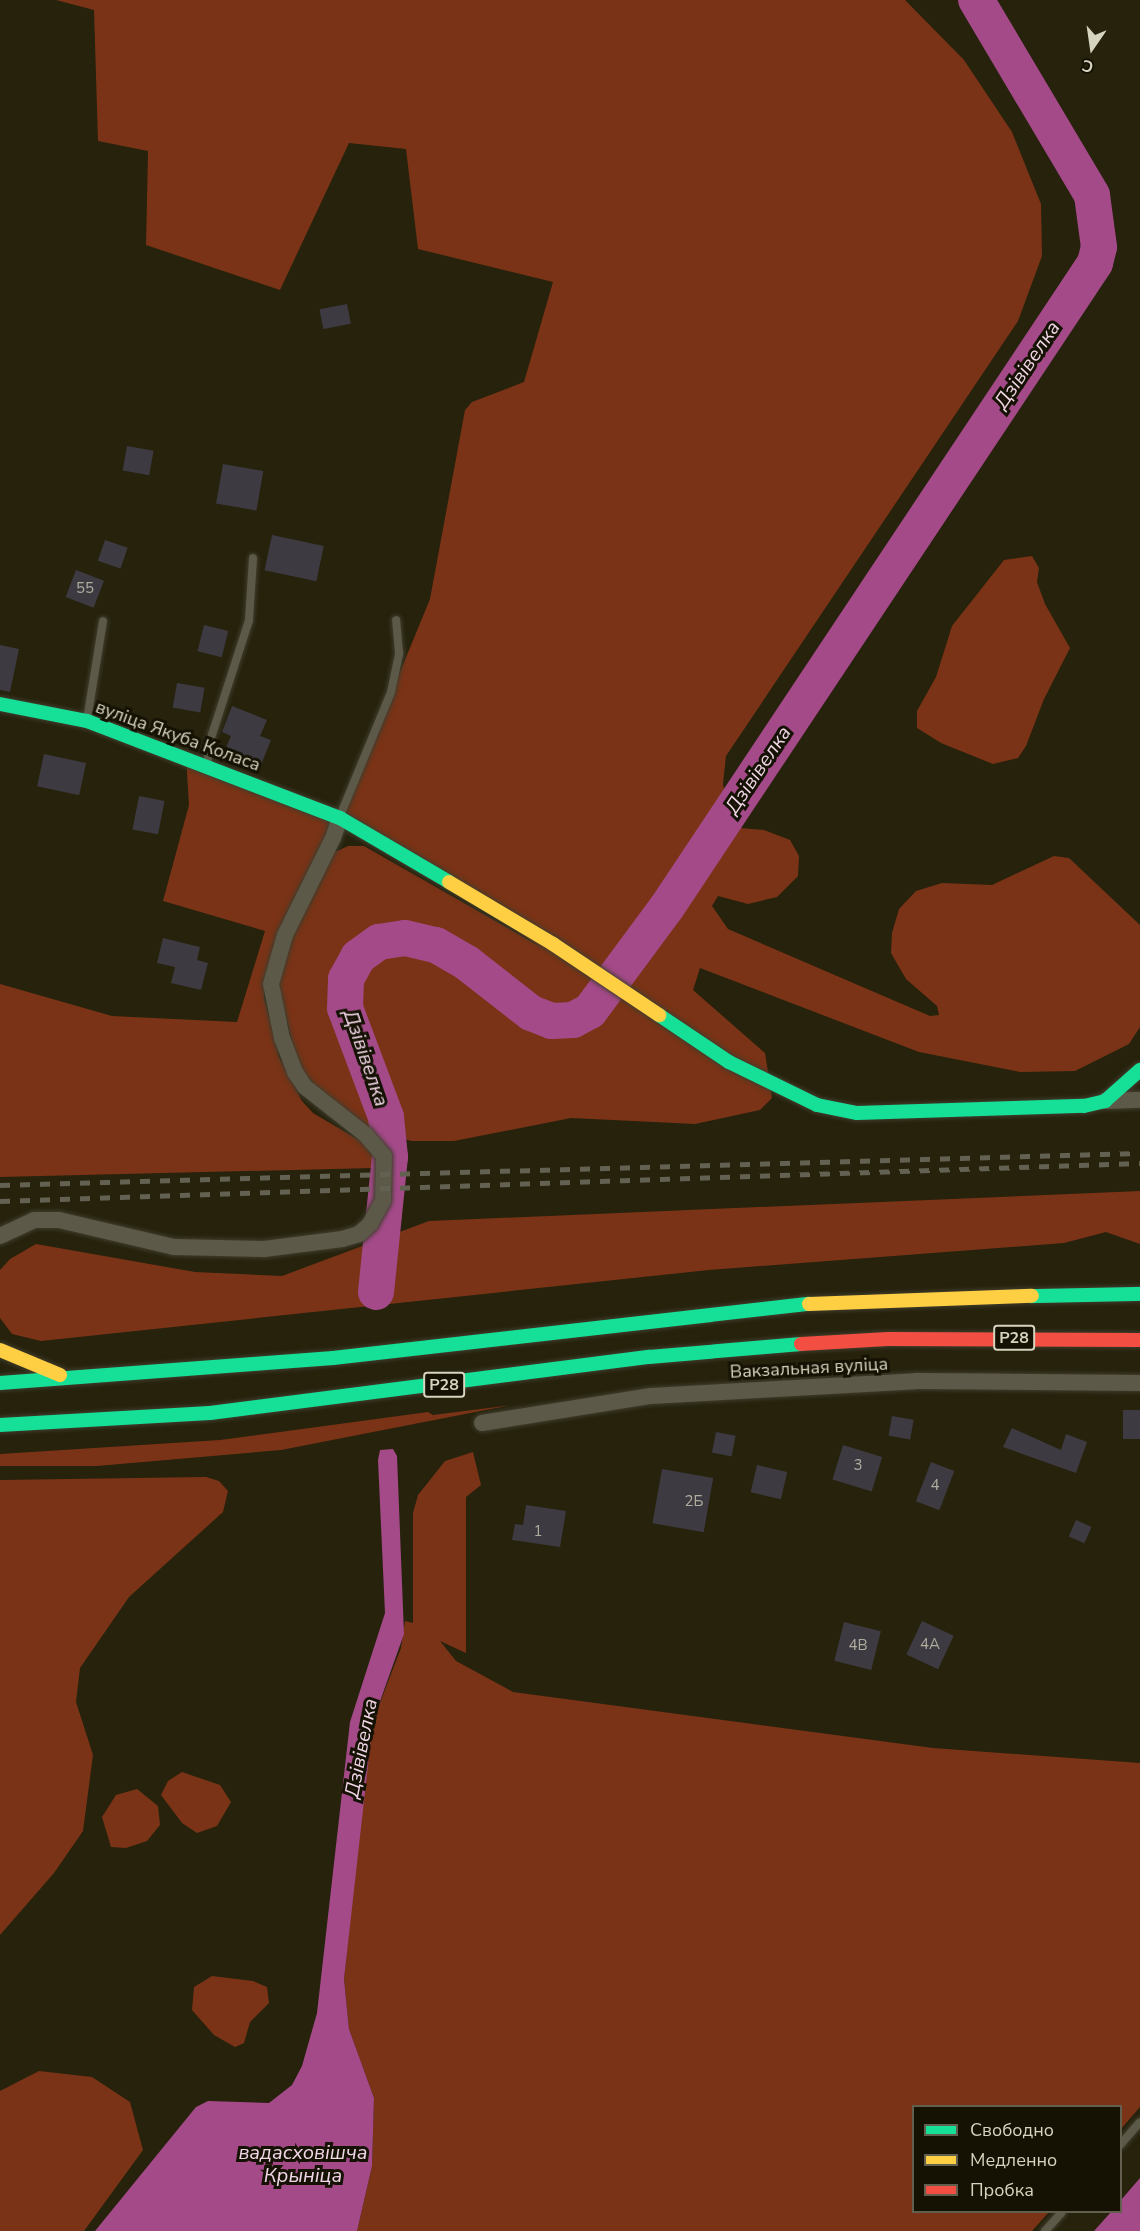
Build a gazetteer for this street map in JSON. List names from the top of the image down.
{
  "streets": {
    "main road": ["вуліца Якуба Коласа", "Р28"],
    "street": ["Вакзальная вуліца"]
  },
  "water": ["Дзівівелка", "вадасховішча Крыніца"],
  "house_numbers": [
    "55",
    "3",
    "4",
    "2Б",
    "1",
    "4А",
    "4В"
  ],
  "legend": ["Свободно", "Медленно", "Пробка"],
  "north": "bottom"
}
